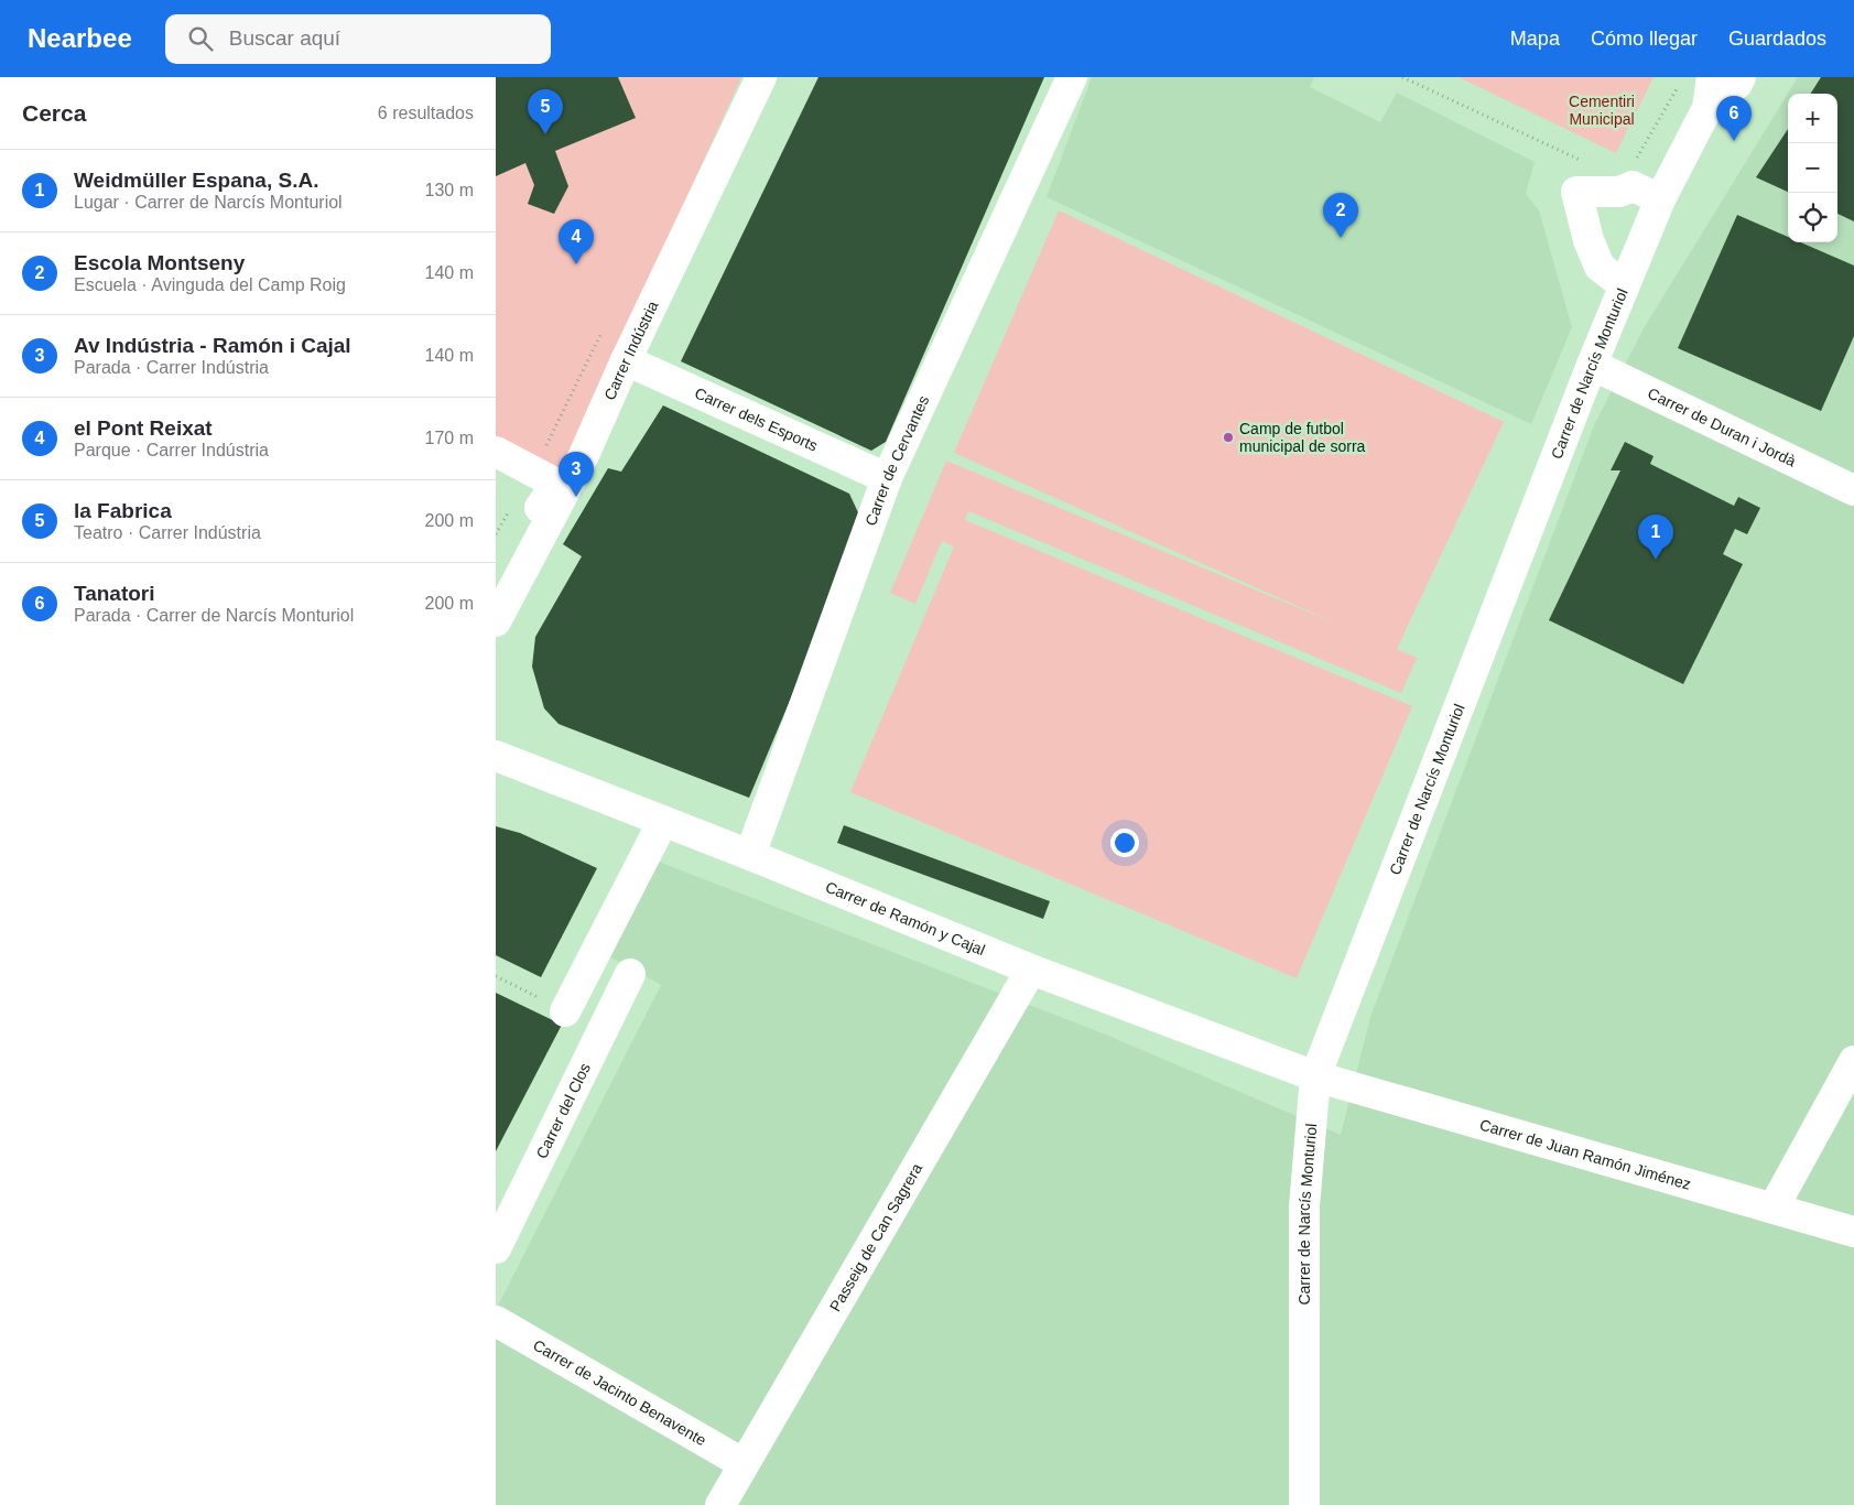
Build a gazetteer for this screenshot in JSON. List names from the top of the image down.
{
  "streets": {
    "street": [
      "Carrer Indústria",
      "Carrer de Narcís Monturiol",
      "Carrer dels Esports",
      "Carrer de Duran i Jordà",
      "Carrer de Cervantes",
      "Carrer de Ramón y Cajal",
      "Carrer del Clos",
      "Carrer de Juan Ramón Jiménez",
      "Passeig de Can Sagrera",
      "Carrer de Jacinto Benavente"
    ]
  },
  "crossings": [
    ["Carrer Indústria", "Carrer dels Esports"],
    ["Carrer de Narcís Monturiol", "Carrer de Duran i Jordà"],
    ["Carrer de Narcís Monturiol", "Carrer de Ramón y Cajal"],
    ["Carrer de Narcís Monturiol", "Carrer de Juan Ramón Jiménez"],
    ["Carrer dels Esports", "Carrer de Cervantes"],
    ["Carrer de Cervantes", "Carrer de Ramón y Cajal"],
    ["Carrer de Ramón y Cajal", "Carrer de Juan Ramón Jiménez"],
    ["Carrer de Ramón y Cajal", "Passeig de Can Sagrera"],
    ["Passeig de Can Sagrera", "Carrer de Jacinto Benavente"]
  ],
  "parks": ["Cementiri Municipal"],
  "places": ["Camp de futbol municipal de sorra"],
  "page": {
    "header": "Nearbee",
    "search": "Buscar aquí",
    "nav": ["Mapa", "Cómo llegar", "Guardados"],
    "heading": ["Cerca", "6 resultados"],
    "pins": [
      "5",
      "6",
      "2",
      "4",
      "3",
      "1"
    ],
    "map_buttons": ["+", "−"],
    "list": [
      {
        "mark": "1",
        "name": "Weidmüller Espana, S.A.",
        "note": "Lugar · Carrer de Narcís Monturiol",
        "value": "130 m"
      },
      {
        "mark": "2",
        "name": "Escola Montseny",
        "note": "Escuela · Avinguda del Camp Roig",
        "value": "140 m"
      },
      {
        "mark": "3",
        "name": "Av Indústria - Ramón i Cajal",
        "note": "Parada · Carrer Indústria",
        "value": "140 m"
      },
      {
        "mark": "4",
        "name": "el Pont Reixat",
        "note": "Parque · Carrer Indústria",
        "value": "170 m"
      },
      {
        "mark": "5",
        "name": "la Fabrica",
        "note": "Teatro · Carrer Indústria",
        "value": "200 m"
      },
      {
        "mark": "6",
        "name": "Tanatori",
        "note": "Parada · Carrer de Narcís Monturiol",
        "value": "200 m"
      }
    ]
  }
}
